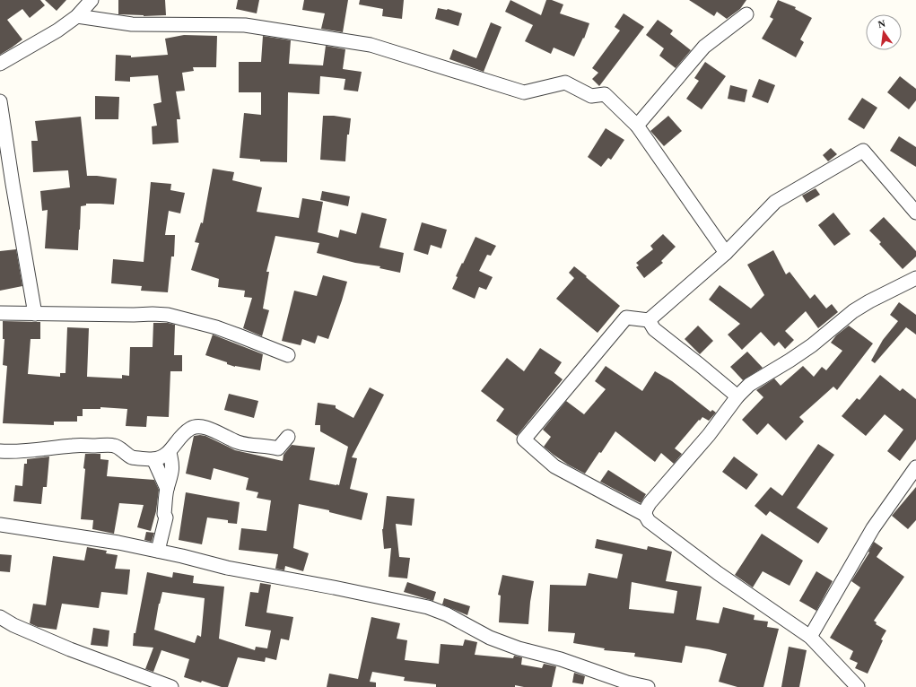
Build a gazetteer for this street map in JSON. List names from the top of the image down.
{
  "north": "top"
}
